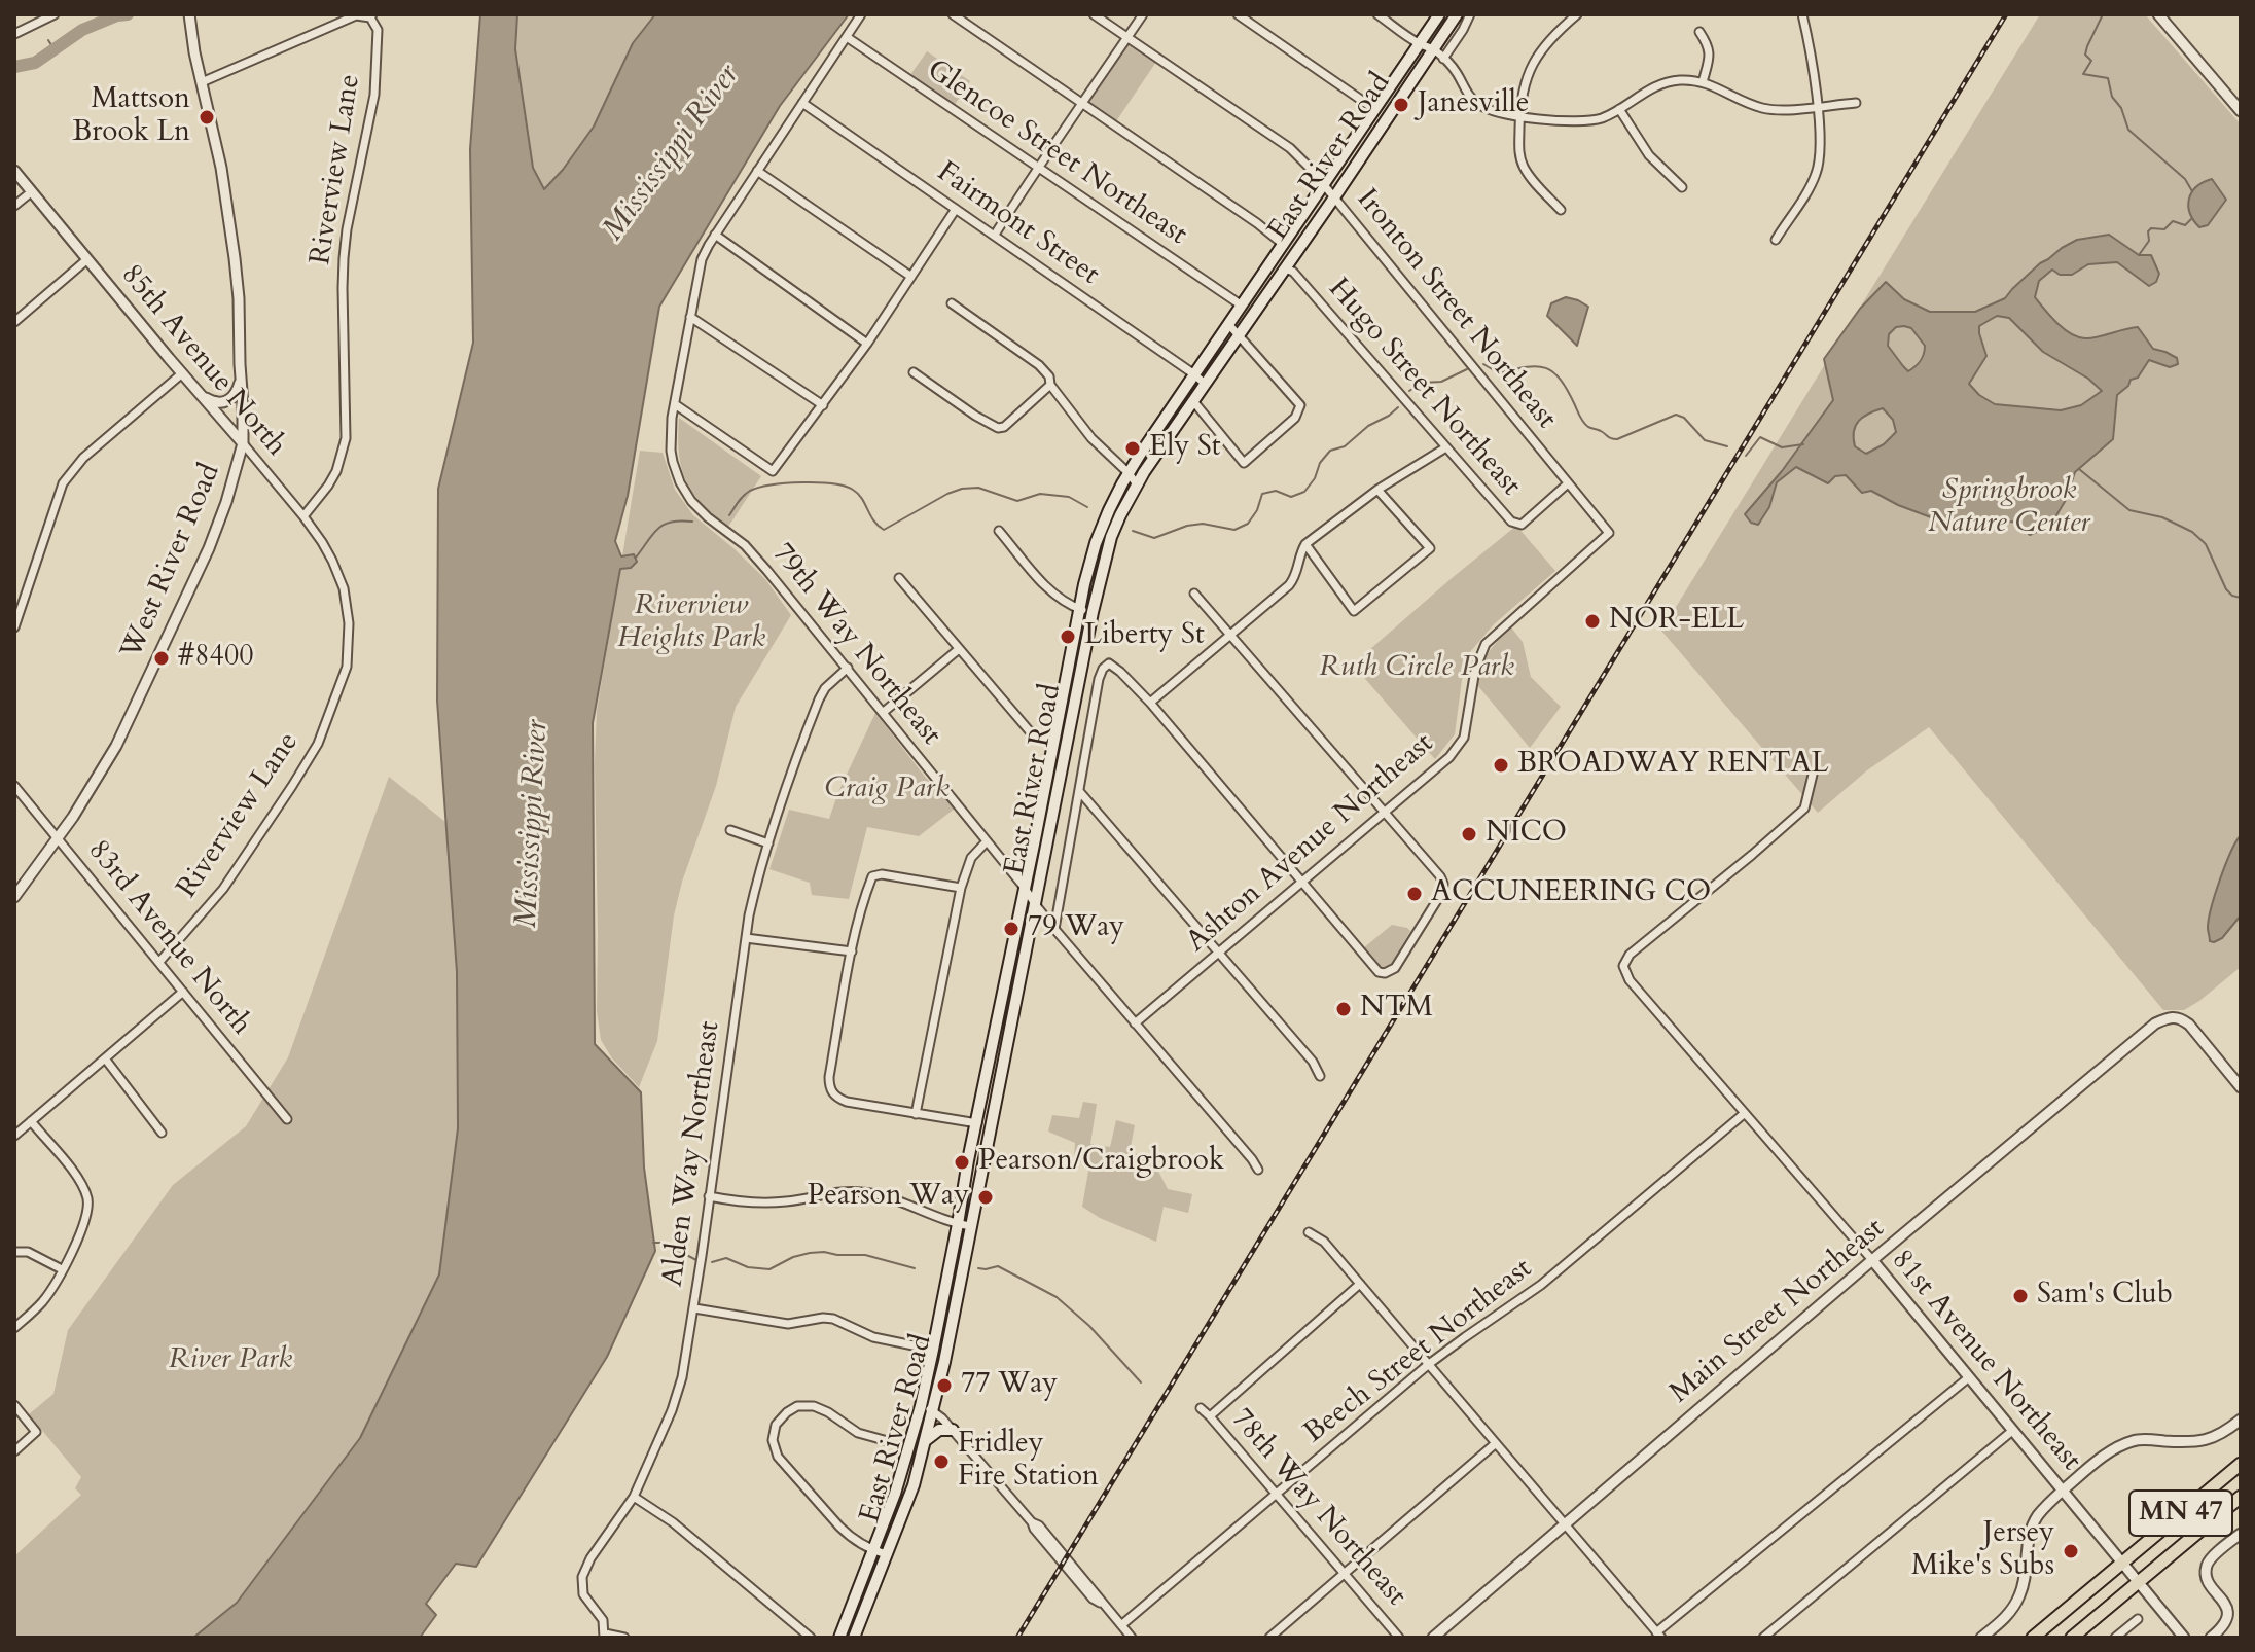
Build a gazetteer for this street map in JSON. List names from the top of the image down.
{
  "streets": {
    "main road": ["East River Road", "MN 47"],
    "street": [
      "Glencoe Street Northeast",
      "Riverview Lane",
      "Fairmont Street",
      "Ironton Street Northeast",
      "85th Avenue North",
      "Hugo Street Northeast",
      "West River Road",
      "79th Way Northeast",
      "Ashton Avenue Northeast",
      "83rd Avenue North",
      "Alden Way Northeast",
      "Main Street Northeast",
      "Beech Street Northeast",
      "81st Avenue Northeast",
      "78th Way Northeast"
    ]
  },
  "crossings": [
    ["Glencoe Street Northeast", "East River Road"],
    ["East River Road", "Fairmont Street"],
    ["East River Road", "Ironton Street Northeast"],
    ["East River Road", "Hugo Street Northeast"],
    ["East River Road", "79th Way Northeast"],
    ["Riverview Lane", "85th Avenue North"],
    ["Riverview Lane", "83rd Avenue North"],
    ["Ironton Street Northeast", "Hugo Street Northeast"],
    ["Ironton Street Northeast", "Ashton Avenue Northeast"],
    ["85th Avenue North", "West River Road"],
    ["West River Road", "83rd Avenue North"],
    ["79th Way Northeast", "Ashton Avenue Northeast"],
    ["79th Way Northeast", "Alden Way Northeast"],
    ["Main Street Northeast", "81st Avenue Northeast"],
    ["Beech Street Northeast", "81st Avenue Northeast"],
    ["Beech Street Northeast", "78th Way Northeast"],
    ["81st Avenue Northeast", "MN 47"]
  ],
  "water": ["Mississippi River"],
  "parks": [
    "Springbrook Nature Center",
    "Riverview Heights Park",
    "Ruth Circle Park",
    "Craig Park",
    "River Park"
  ],
  "places": [
    "Janesville",
    "Mattson Brook Ln",
    "Ely St",
    "NOR-ELL",
    "Liberty St",
    "#8400",
    "BROADWAY RENTAL",
    "NICO",
    "ACCUNEERING CO",
    "79 Way",
    "NTM",
    "Pearson/Craigbrook",
    "Pearson Way",
    "Sam's Club",
    "77 Way",
    "Fridley Fire Station",
    "Jersey Mike's Subs"
  ]
}
